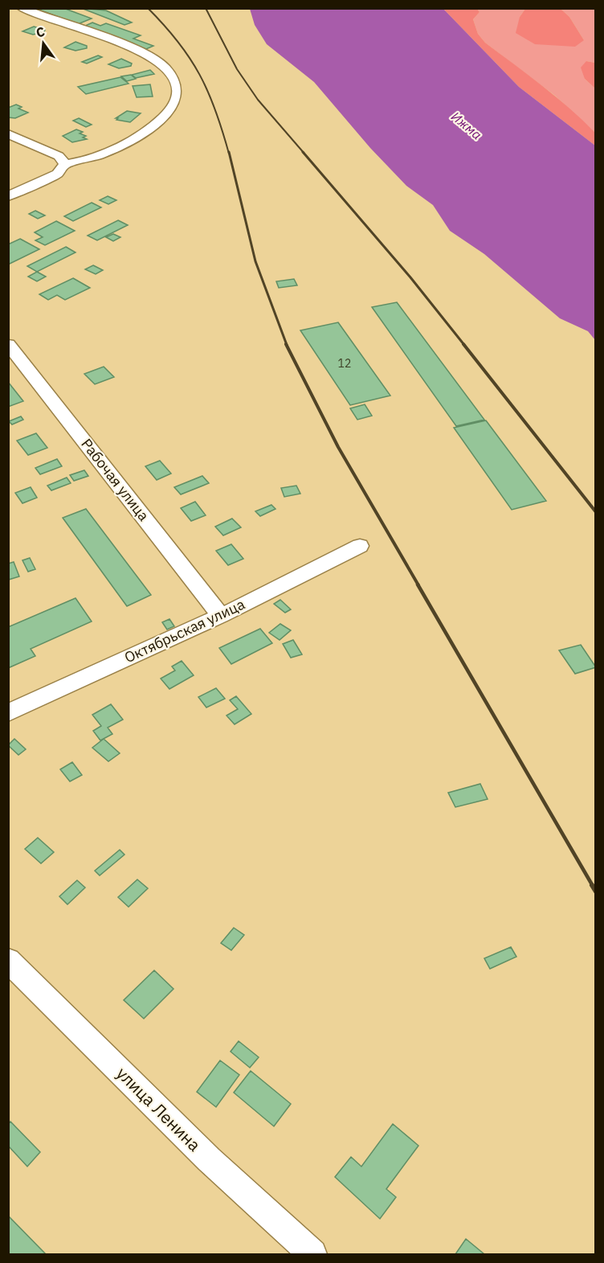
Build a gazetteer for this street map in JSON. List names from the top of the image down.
{
  "streets": {
    "street": ["Рабочая улица", "Октябрьская улица", "улица Ленина"]
  },
  "crossings": [
    ["Рабочая улица", "Октябрьская улица"]
  ],
  "water": ["Ижма"],
  "house_numbers": ["12"],
  "north": "top"
}
